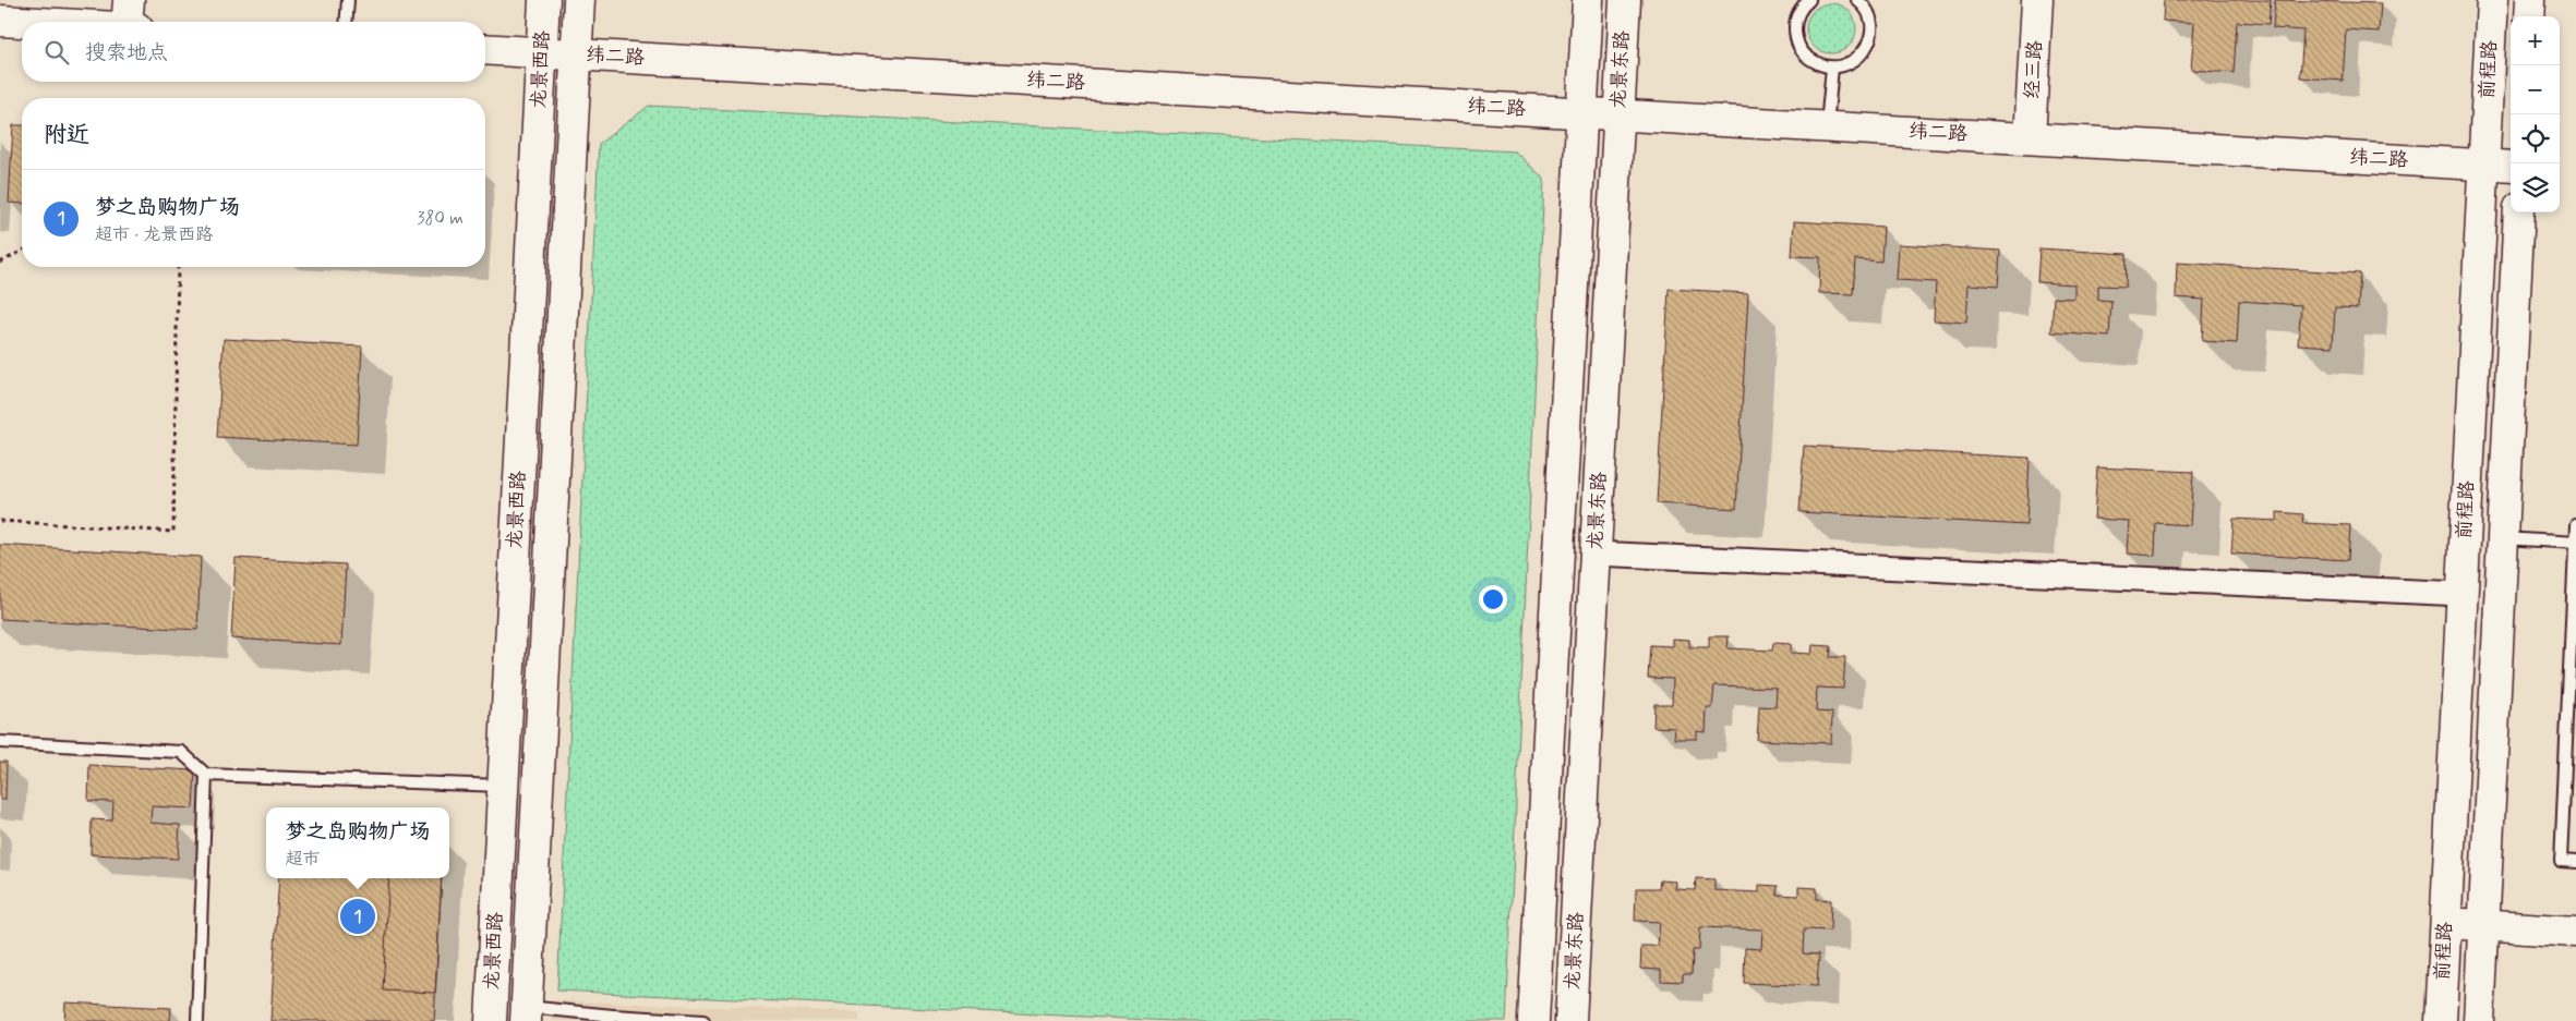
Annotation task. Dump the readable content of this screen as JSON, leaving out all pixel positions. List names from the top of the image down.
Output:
{
  "streets": {
    "main road": [
      "纬二路",
      "龙景西路",
      "龙景东路",
      "经三路",
      "前程路"
    ]
  },
  "crossings": [
    ["纬二路", "龙景西路"],
    ["纬二路", "龙景东路"],
    ["纬二路", "经三路"],
    ["纬二路", "前程路"]
  ],
  "page": {
    "map_buttons": ["+", "−"],
    "search": "搜索地点",
    "heading": "附近",
    "list": [
      {
        "mark": "1",
        "name": "梦之岛购物广场",
        "note": "超市 · 龙景西路",
        "value": "380 m"
      }
    ],
    "popup": ["梦之岛购物广场", "超市"],
    "pins": "1"
  }
}
